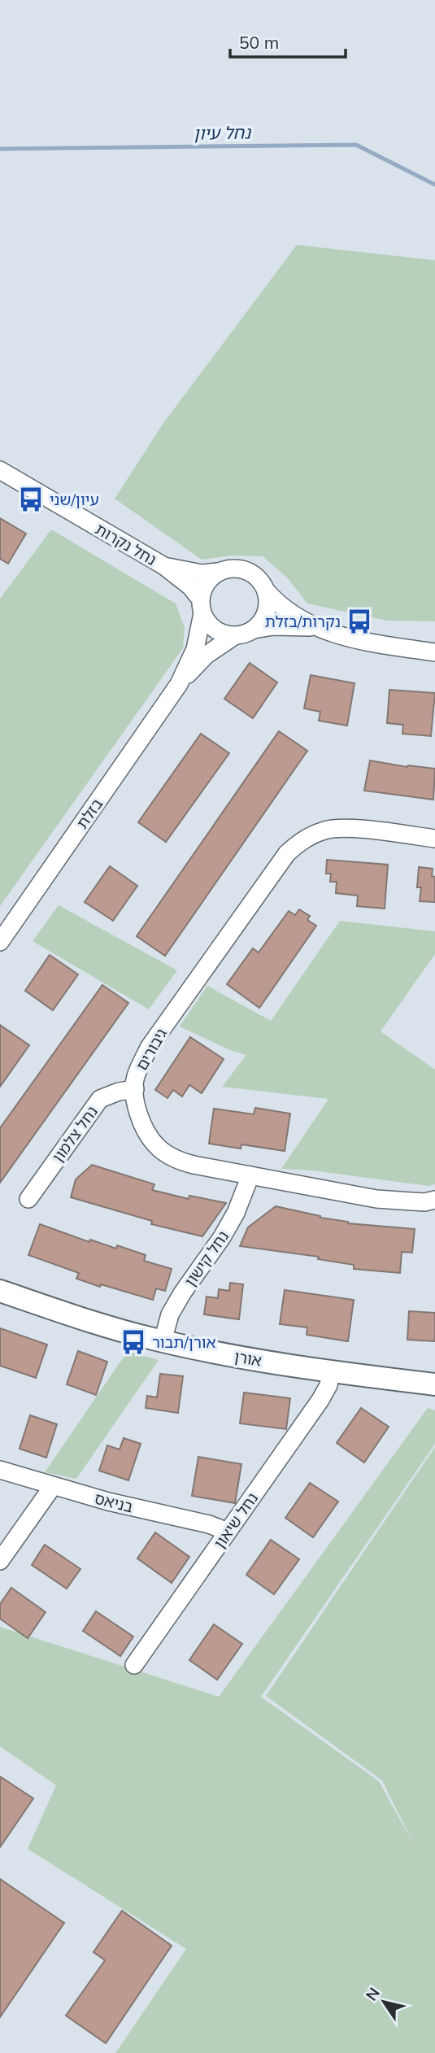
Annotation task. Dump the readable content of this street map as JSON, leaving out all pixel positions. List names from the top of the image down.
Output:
{
  "streets": {
    "street": [
      "נחל נקרות",
      "בזלת",
      "גיבורים",
      "נחל צלמון",
      "נחל קישון",
      "אורן",
      "בניאס",
      "נחל שיאון"
    ]
  },
  "crossings": [
    ["נחל נקרות", "בזלת"],
    ["גיבורים", "נחל צלמון"],
    ["גיבורים", "נחל קישון"],
    ["נחל קישון", "אורן"],
    ["אורן", "נחל שיאון"],
    ["בניאס", "נחל שיאון"]
  ],
  "water": ["נחל עיון"],
  "places": {
    "bus stop": ["עיון/שני", "נקרות/בזלת", "אורן/תבור"]
  },
  "scale_bar": "50 m",
  "north": "top left"
}
